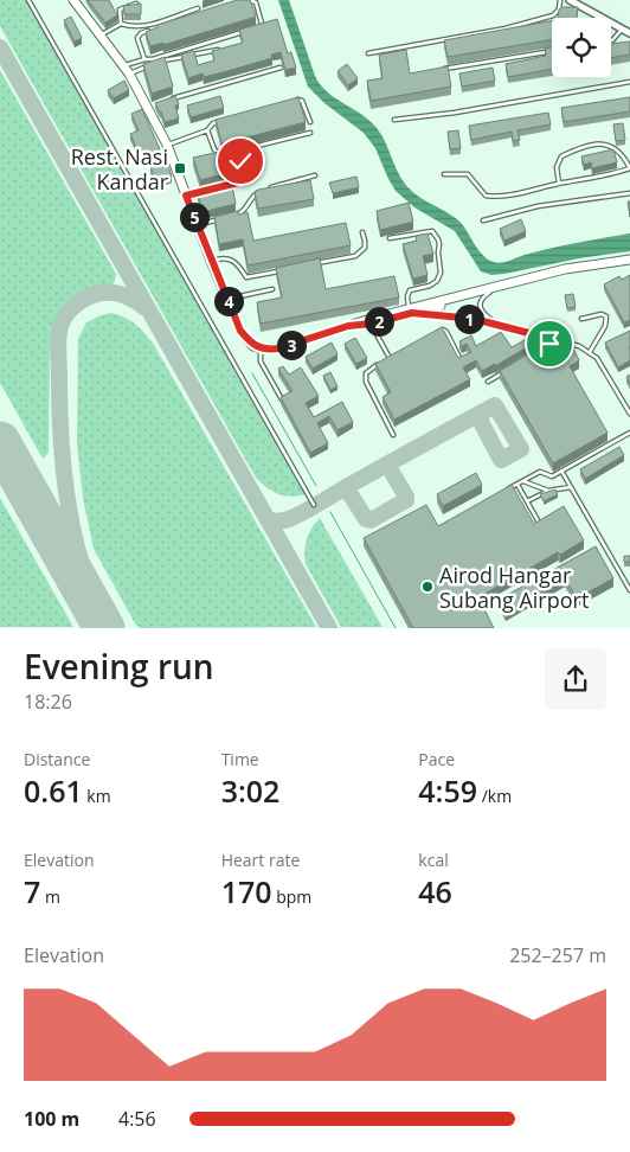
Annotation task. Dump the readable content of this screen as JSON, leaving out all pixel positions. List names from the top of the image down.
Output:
{
  "places": {
    "transit": ["Rest. Nasi Kandar"],
    "other": ["Airod Hangar Subang Airport"]
  },
  "page": {
    "pins": [
      "5",
      "4",
      "1",
      "2",
      "3"
    ],
    "heading": ["Evening run", "18:26"],
    "stats": [
      ["Distance", "0.61 km"],
      ["Time", "3:02"],
      ["Pace", "4:59 /km"],
      ["Elevation", "7 m"],
      ["Heart rate", "170 bpm"],
      ["kcal", "46"]
    ],
    "chart": ["Elevation", "252–257 m"],
    "list": [
      {
        "name": "100 m",
        "note": "4:56"
      }
    ]
  }
}
